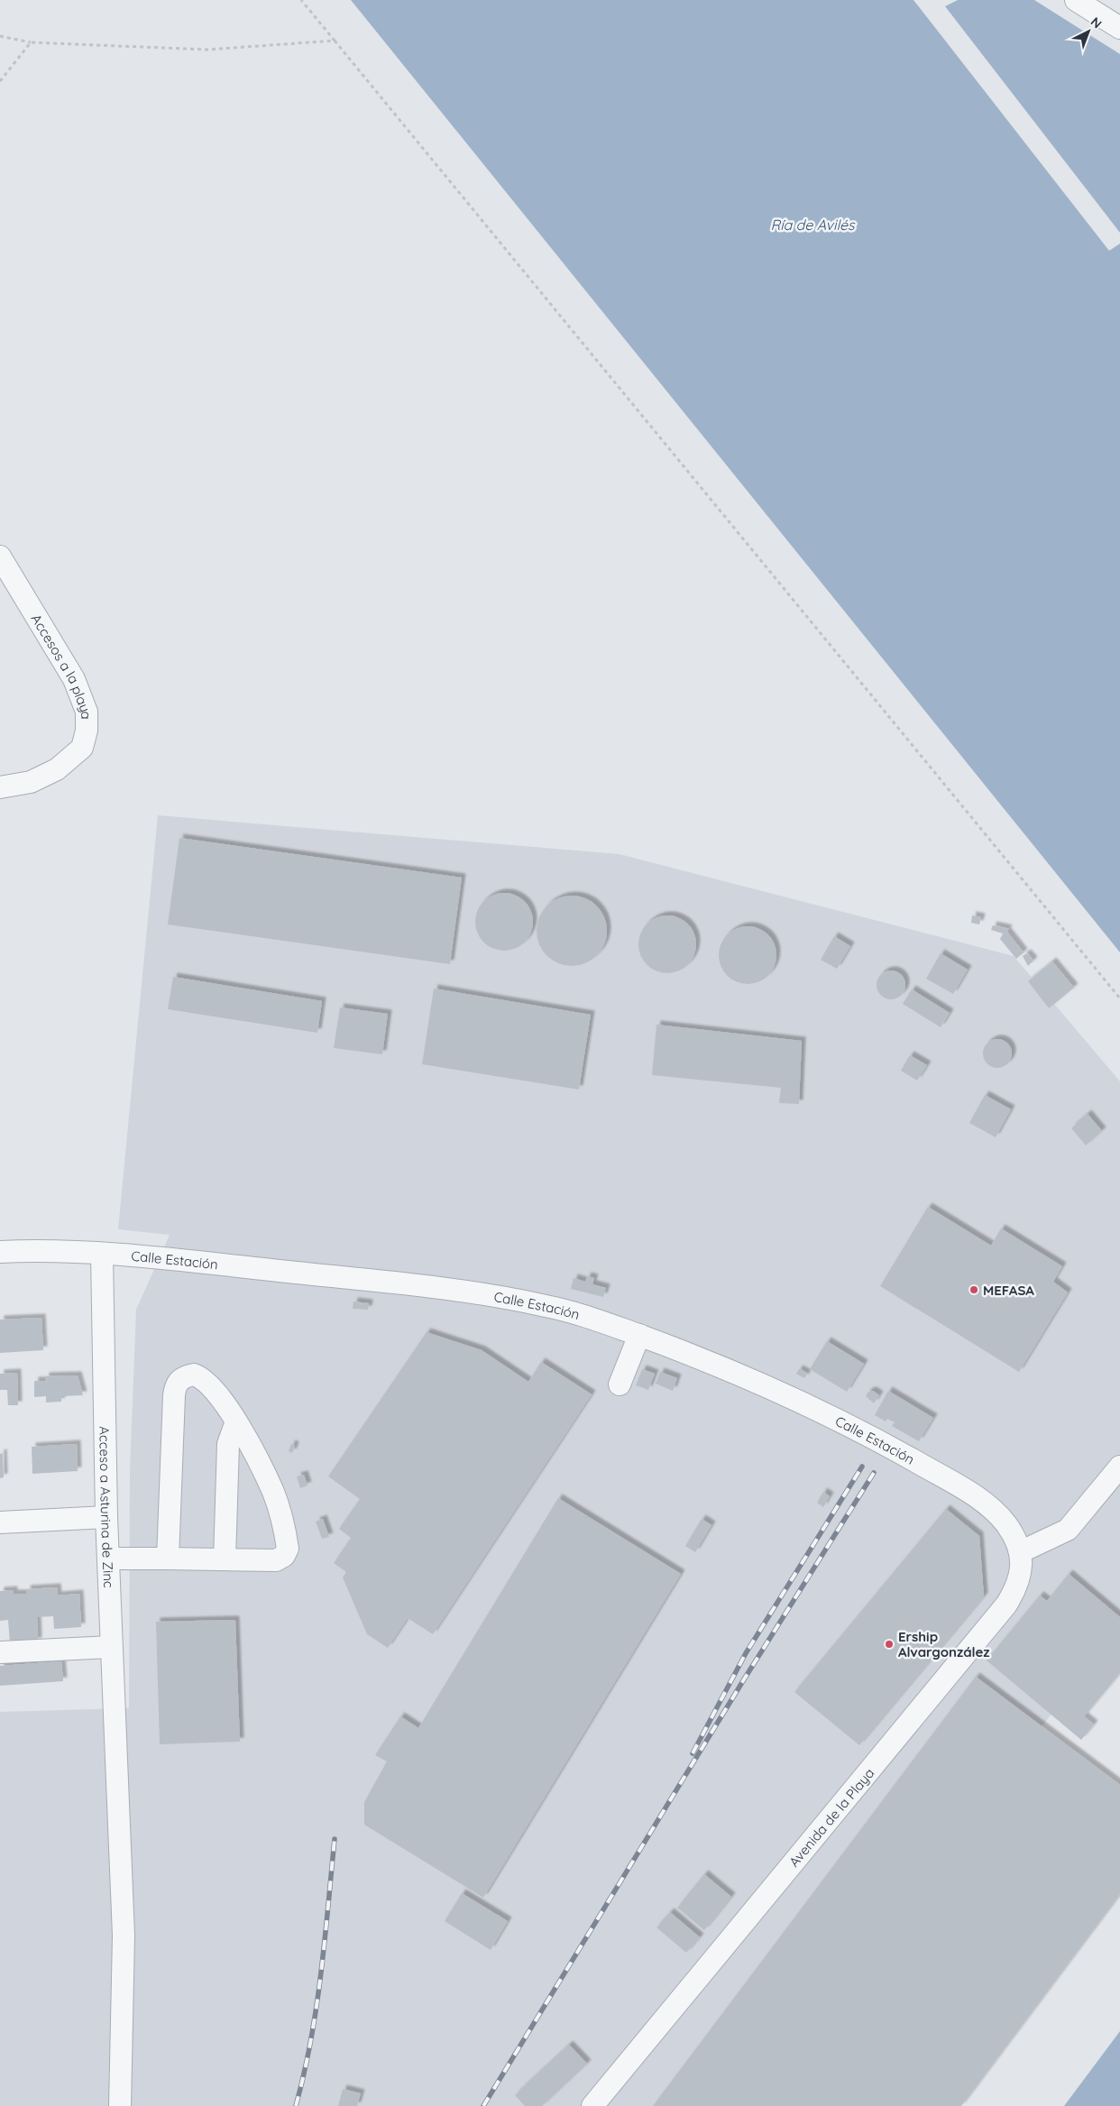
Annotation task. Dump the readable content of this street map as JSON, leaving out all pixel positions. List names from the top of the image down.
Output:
{
  "streets": {
    "street": [
      "Accesos a la playa",
      "Calle Estación",
      "Acceso a Asturina de Zinc",
      "Avenida de la Playa"
    ]
  },
  "crossings": [
    ["Calle Estación", "Acceso a Asturina de Zinc"],
    ["Calle Estación", "Avenida de la Playa"]
  ],
  "water": ["Ría de Avilés"],
  "places": ["MEFASA", "Ership Alvargonzález"],
  "north": "top right"
}
